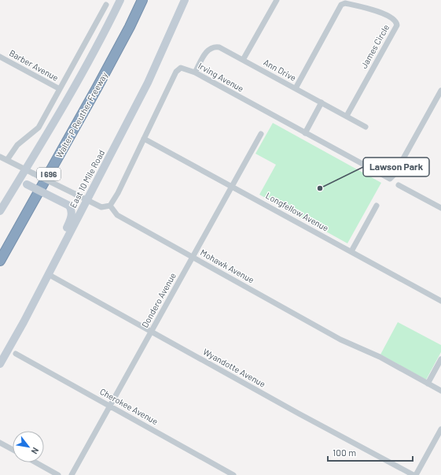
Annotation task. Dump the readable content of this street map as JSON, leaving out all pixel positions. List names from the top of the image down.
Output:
{
  "streets": {
    "highway": ["Walter P Reuther Freeway", "I 696"],
    "main road": ["East 10 Mile Road"],
    "street": [
      "James Circle",
      "Barber Avenue",
      "Ann Drive",
      "Irving Avenue",
      "Longfellow Avenue",
      "Mohawk Avenue",
      "Dondero Avenue",
      "Wyandotte Avenue",
      "Cherokee Avenue"
    ]
  },
  "crossings": [
    ["James Circle", "Ann Drive"],
    ["Ann Drive", "Irving Avenue"],
    ["Irving Avenue", "Longfellow Avenue"],
    ["Irving Avenue", "Mohawk Avenue"],
    ["East 10 Mile Road", "Wyandotte Avenue"],
    ["Longfellow Avenue", "Dondero Avenue"],
    ["Mohawk Avenue", "Dondero Avenue"],
    ["Dondero Avenue", "Wyandotte Avenue"],
    ["Dondero Avenue", "Cherokee Avenue"]
  ],
  "places": ["Lawson Park"],
  "scale_bar": "100 m",
  "north": "bottom right"
}
